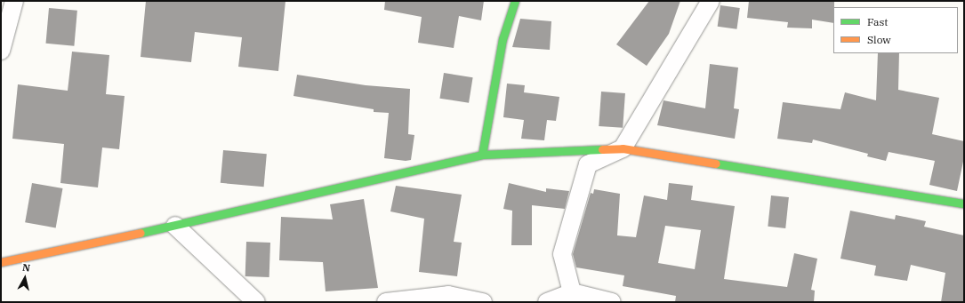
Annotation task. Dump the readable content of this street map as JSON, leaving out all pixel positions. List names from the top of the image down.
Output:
{
  "legend": ["Fast", "Slow"],
  "north": "top"
}
